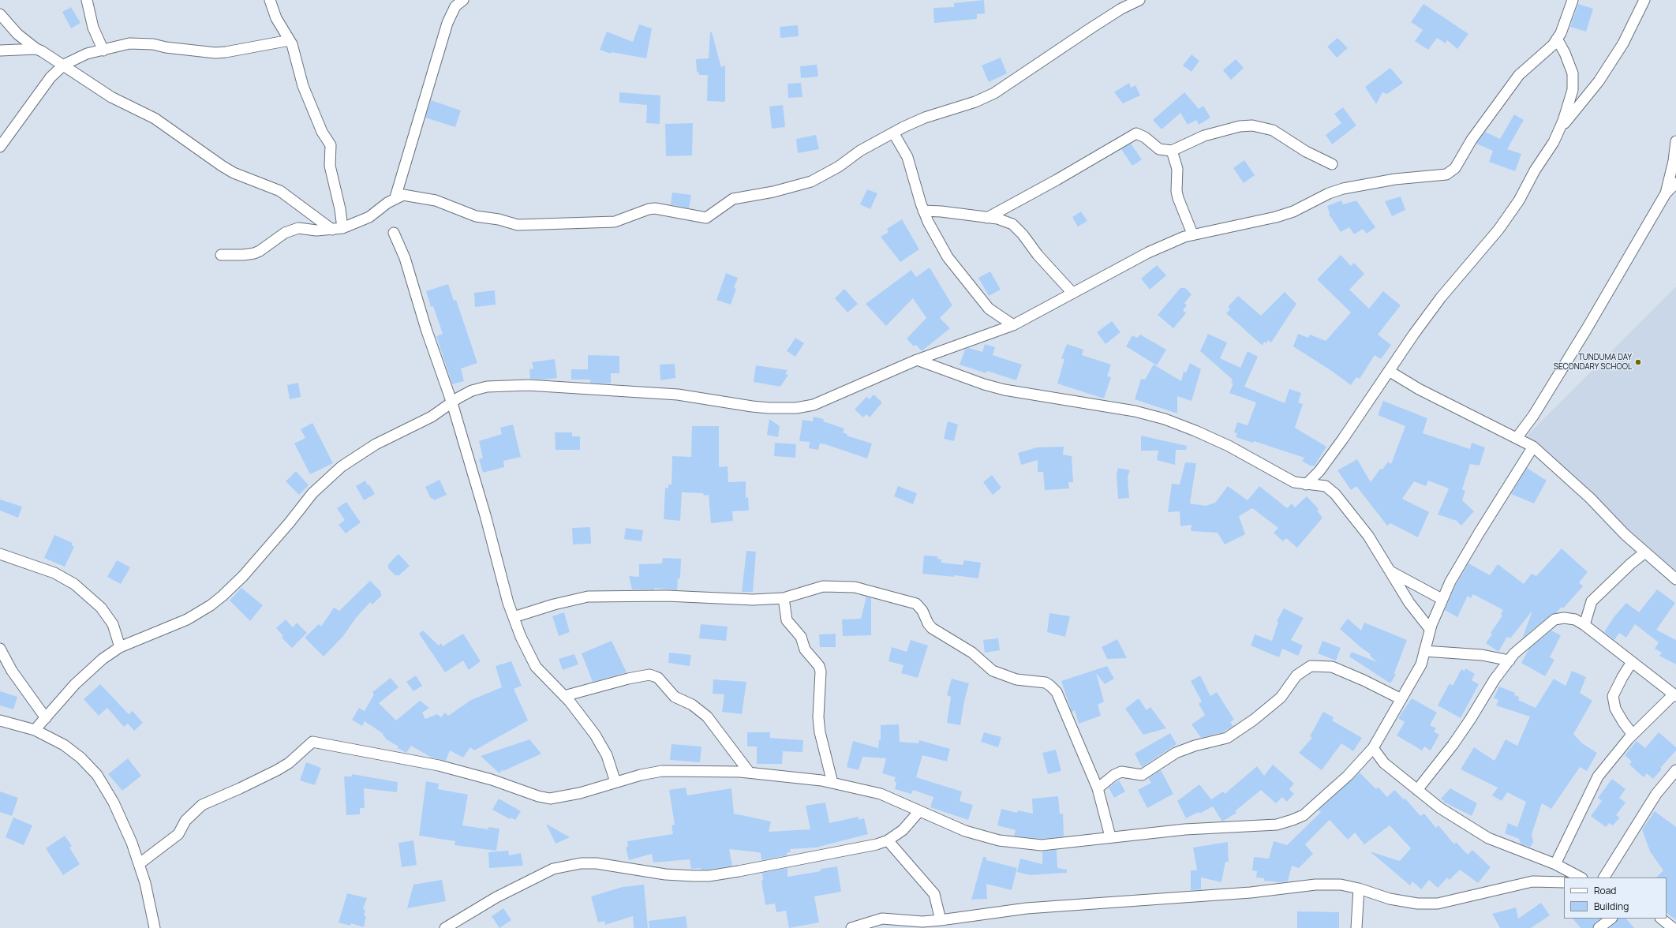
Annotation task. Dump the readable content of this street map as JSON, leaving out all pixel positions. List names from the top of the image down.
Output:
{
  "places": ["TUNDUMA DAY SECONDARY SCHOOL"],
  "legend": ["Road", "Building"]
}
